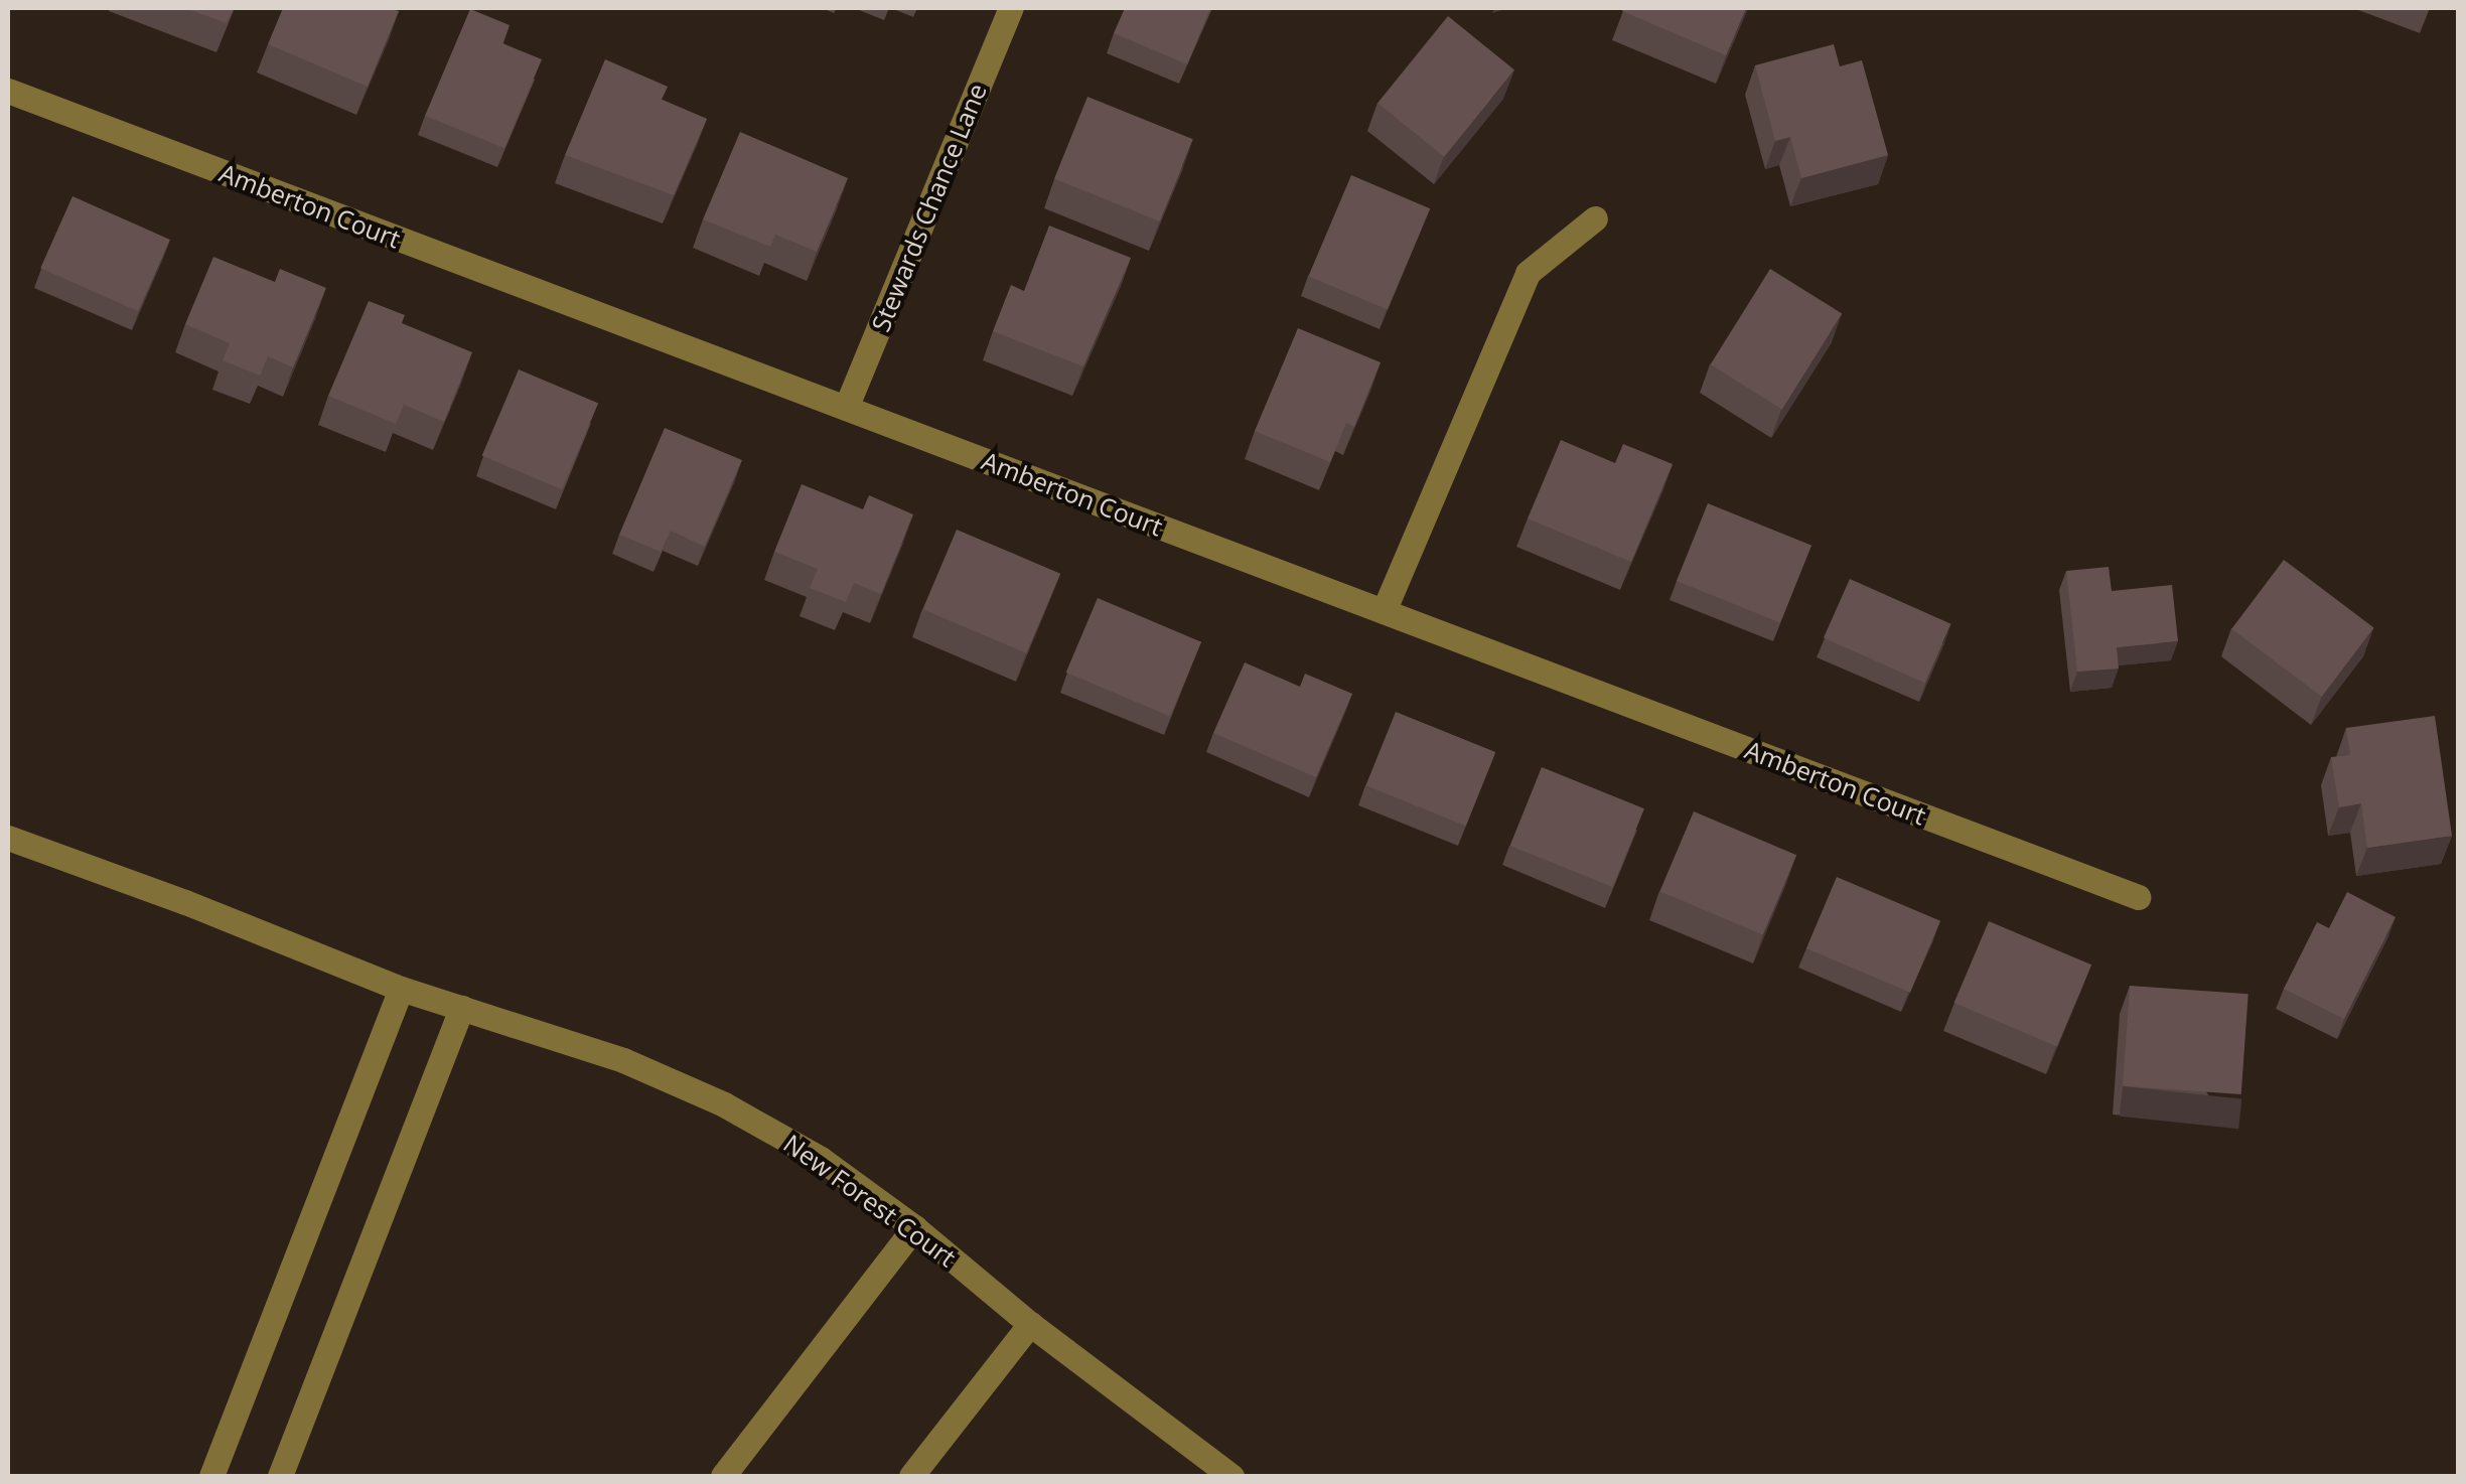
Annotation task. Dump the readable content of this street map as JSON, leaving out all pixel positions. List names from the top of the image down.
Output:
{
  "streets": {
    "street": ["Amberton Court", "Stewards Chance Lane", "New Forest Court"]
  },
  "crossings": [
    ["Amberton Court", "Stewards Chance Lane"]
  ]
}
